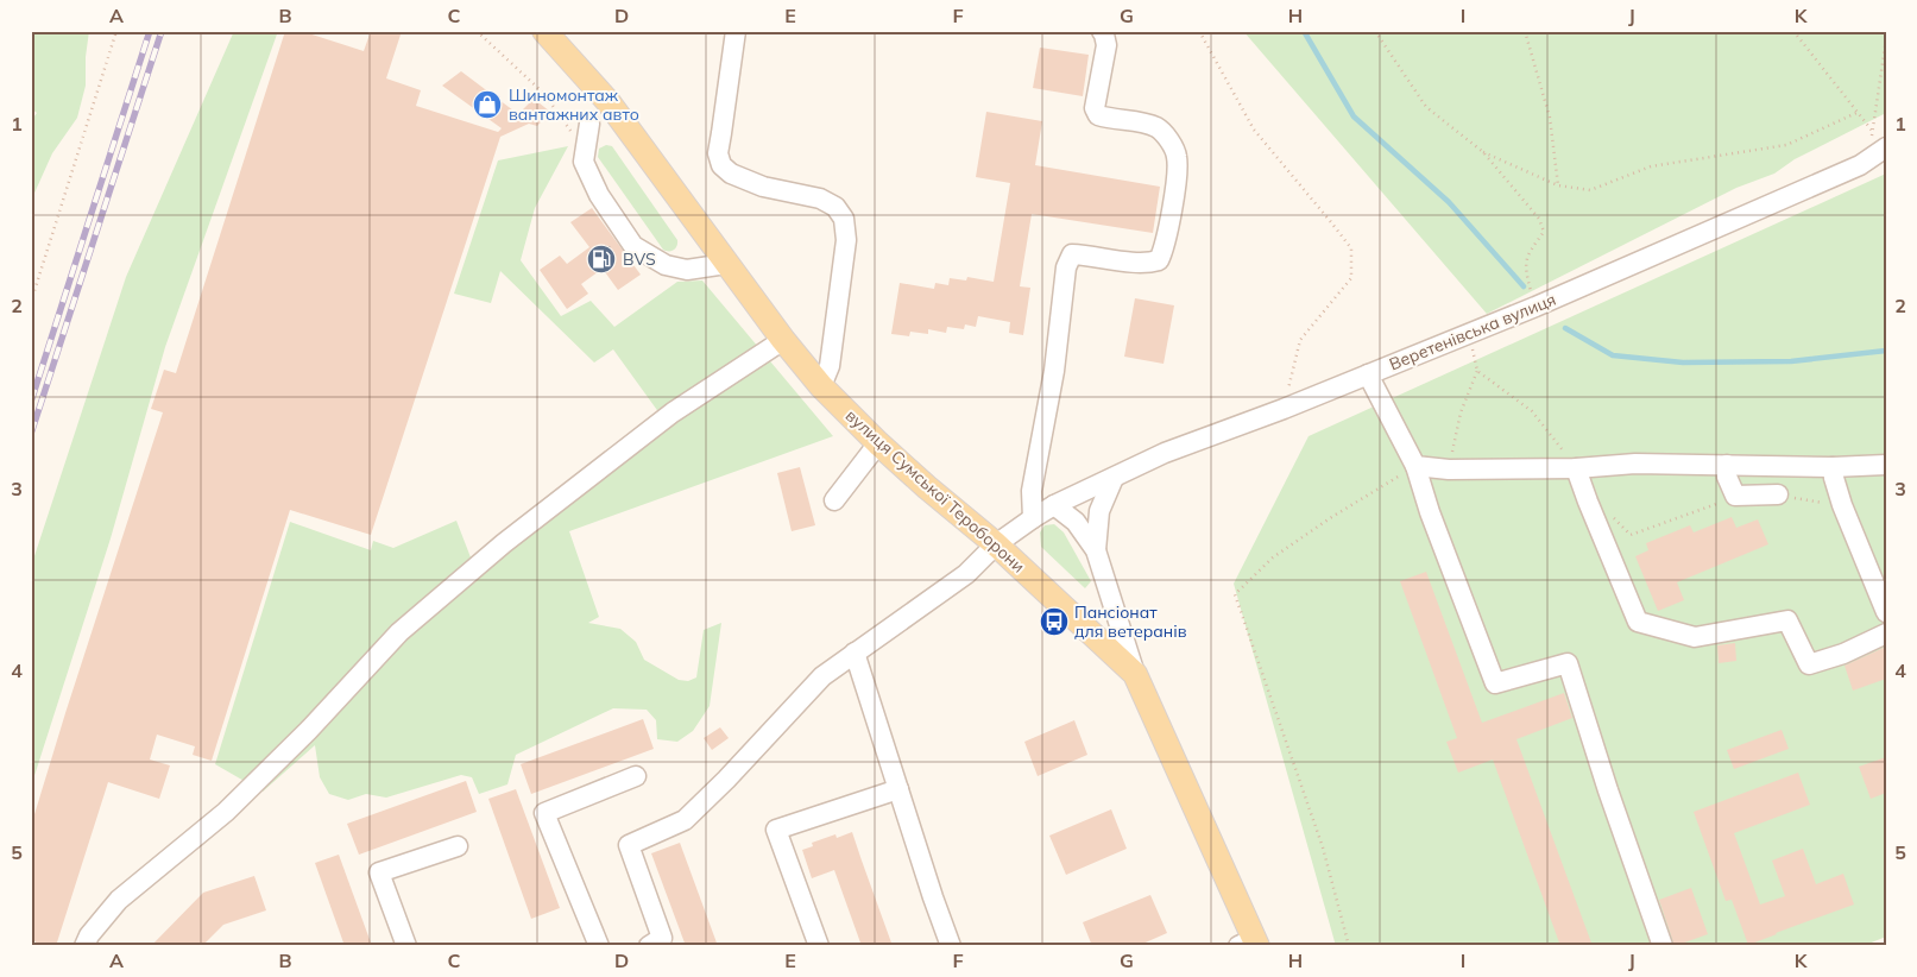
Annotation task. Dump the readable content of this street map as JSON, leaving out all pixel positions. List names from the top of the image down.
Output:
{
  "streets": {
    "main road": ["вулиця Сумської Тероборони"],
    "street": ["Веретенівська вулиця"]
  },
  "crossings": [
    ["Веретенівська вулиця", "вулиця Сумської Тероборони"]
  ],
  "places": {
    "shop": ["Шиномонтаж вантажних авто"],
    "fuel station": ["BVS"],
    "bus stop": ["Пансіонат для ветеранів"]
  },
  "grid": {
    "columns": [
      "A",
      "B",
      "C",
      "D",
      "E",
      "F",
      "G",
      "H",
      "I",
      "J",
      "K"
    ],
    "rows": [
      "1",
      "2",
      "3",
      "4",
      "5"
    ]
  }
}
